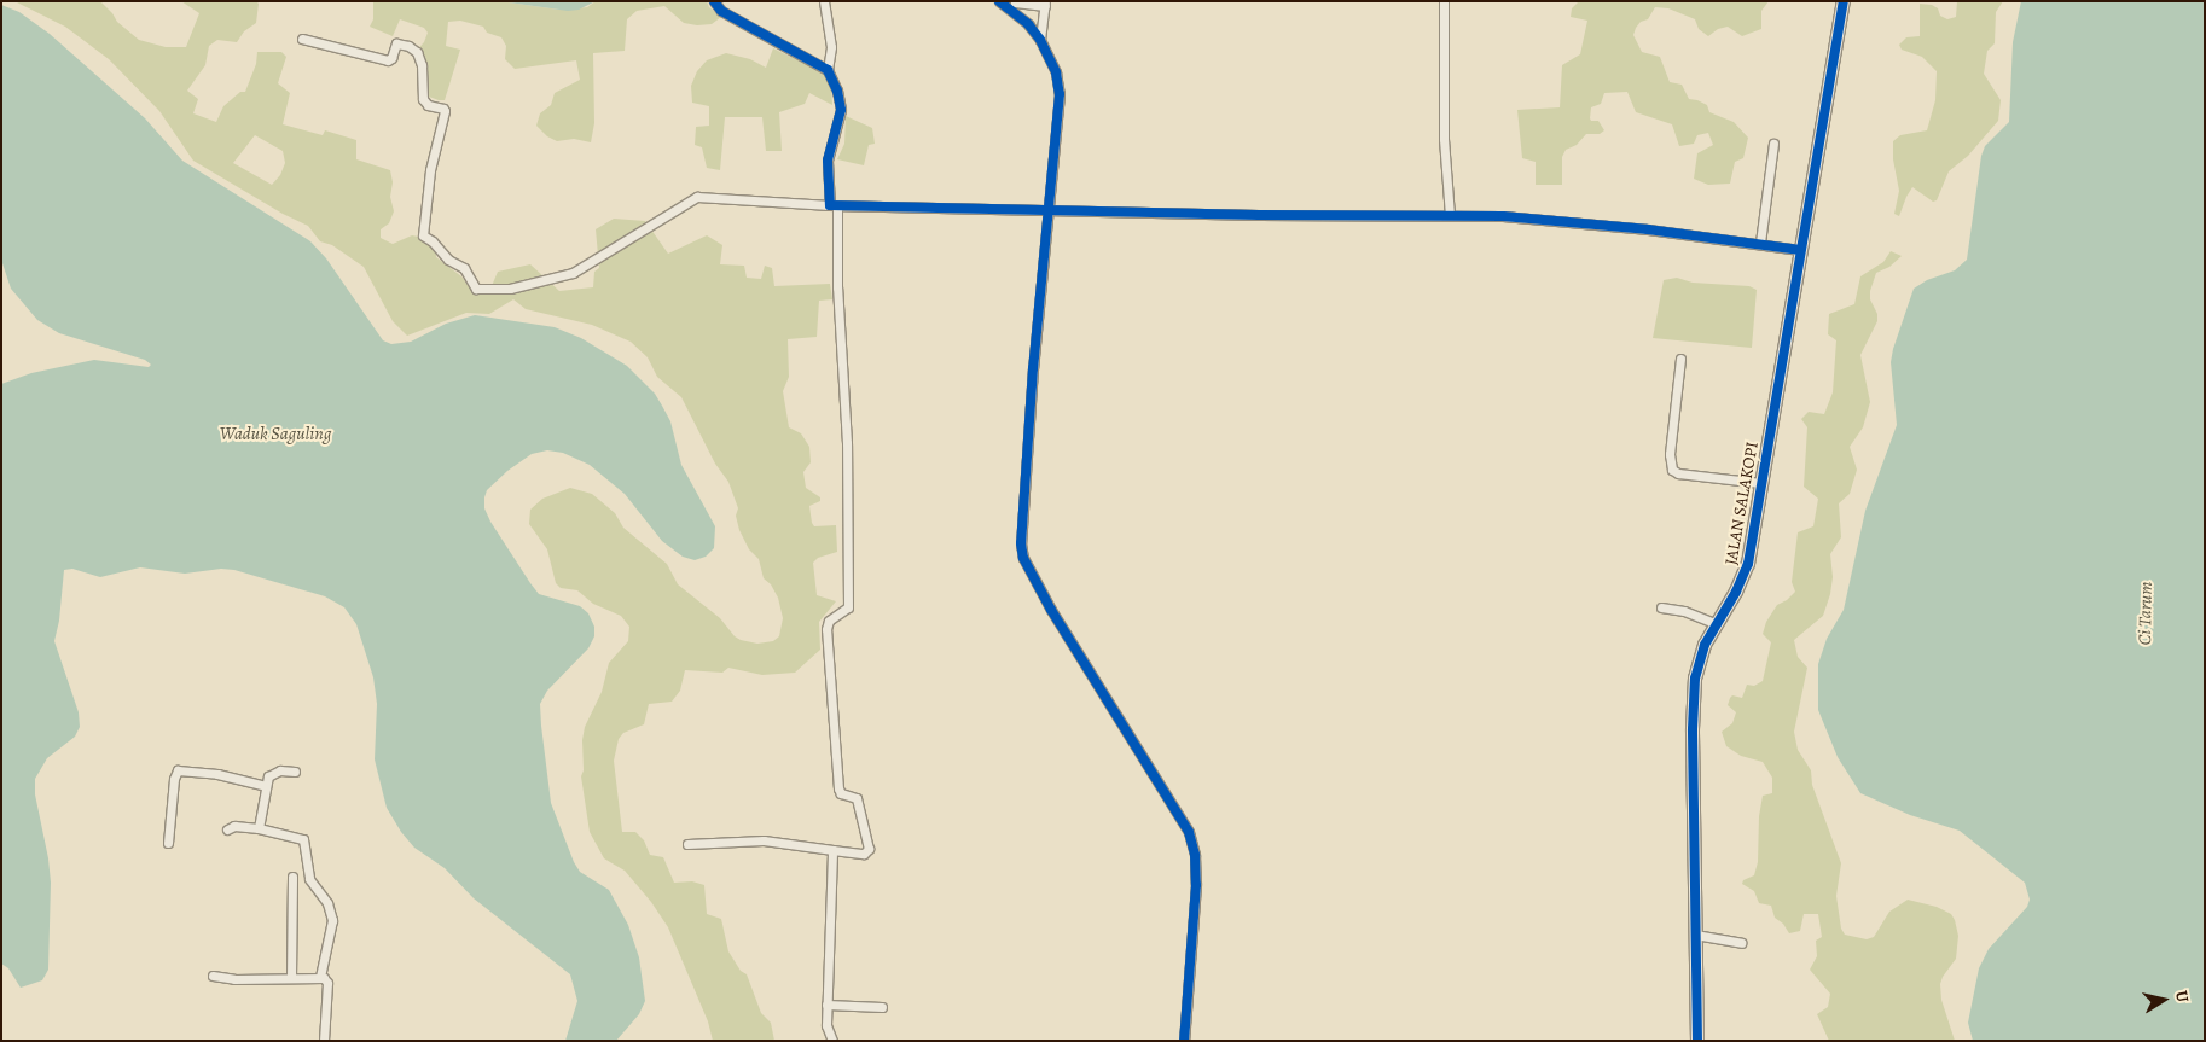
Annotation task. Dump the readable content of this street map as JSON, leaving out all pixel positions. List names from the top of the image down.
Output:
{
  "streets": {
    "street": ["JALAN SALAKOPI"]
  },
  "water": ["Waduk Saguling", "Ci Tarum"],
  "north": "right"
}
